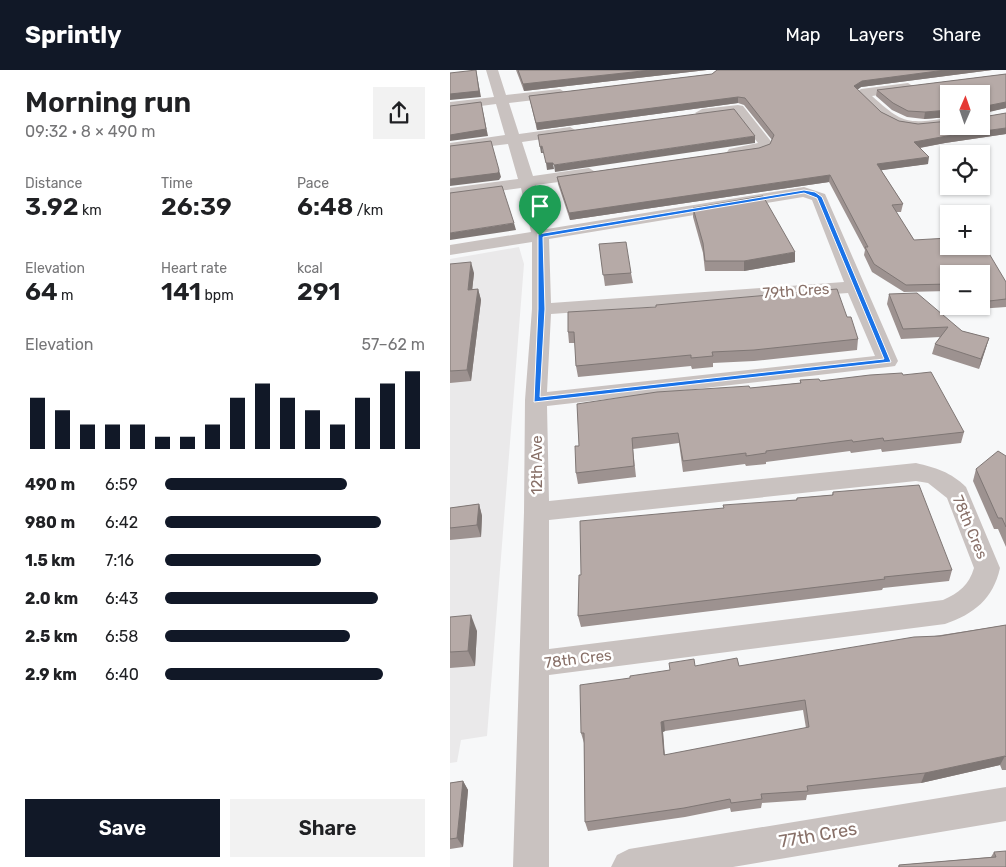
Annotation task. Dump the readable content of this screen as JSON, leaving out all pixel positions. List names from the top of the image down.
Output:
{
  "streets": {
    "street": [
      "79th Cres",
      "12th Ave",
      "78th Cres",
      "77th Cres"
    ]
  },
  "crossings": [
    ["79th Cres", "12th Ave"],
    ["12th Ave", "78th Cres"]
  ],
  "north": "top",
  "page": {
    "header": "Sprintly",
    "nav": ["Map", "Layers", "Share"],
    "heading": ["Morning run", "09:32 · 8 × 490 m"],
    "map_buttons": ["+", "−"],
    "stats": [
      ["Distance", "3.92 km"],
      ["Time", "26:39"],
      ["Pace", "6:48 /km"],
      ["Elevation", "64 m"],
      ["Heart rate", "141 bpm"],
      ["kcal", "291"]
    ],
    "chart": ["Elevation", "57–62 m"],
    "list": [
      {
        "name": "490 m",
        "note": "6:59"
      },
      {
        "name": "980 m",
        "note": "6:42"
      },
      {
        "name": "1.5 km",
        "note": "7:16"
      },
      {
        "name": "2.0 km",
        "note": "6:43"
      },
      {
        "name": "2.5 km",
        "note": "6:58"
      },
      {
        "name": "2.9 km",
        "note": "6:40"
      }
    ],
    "buttons": ["Save", "Share"]
  }
}
